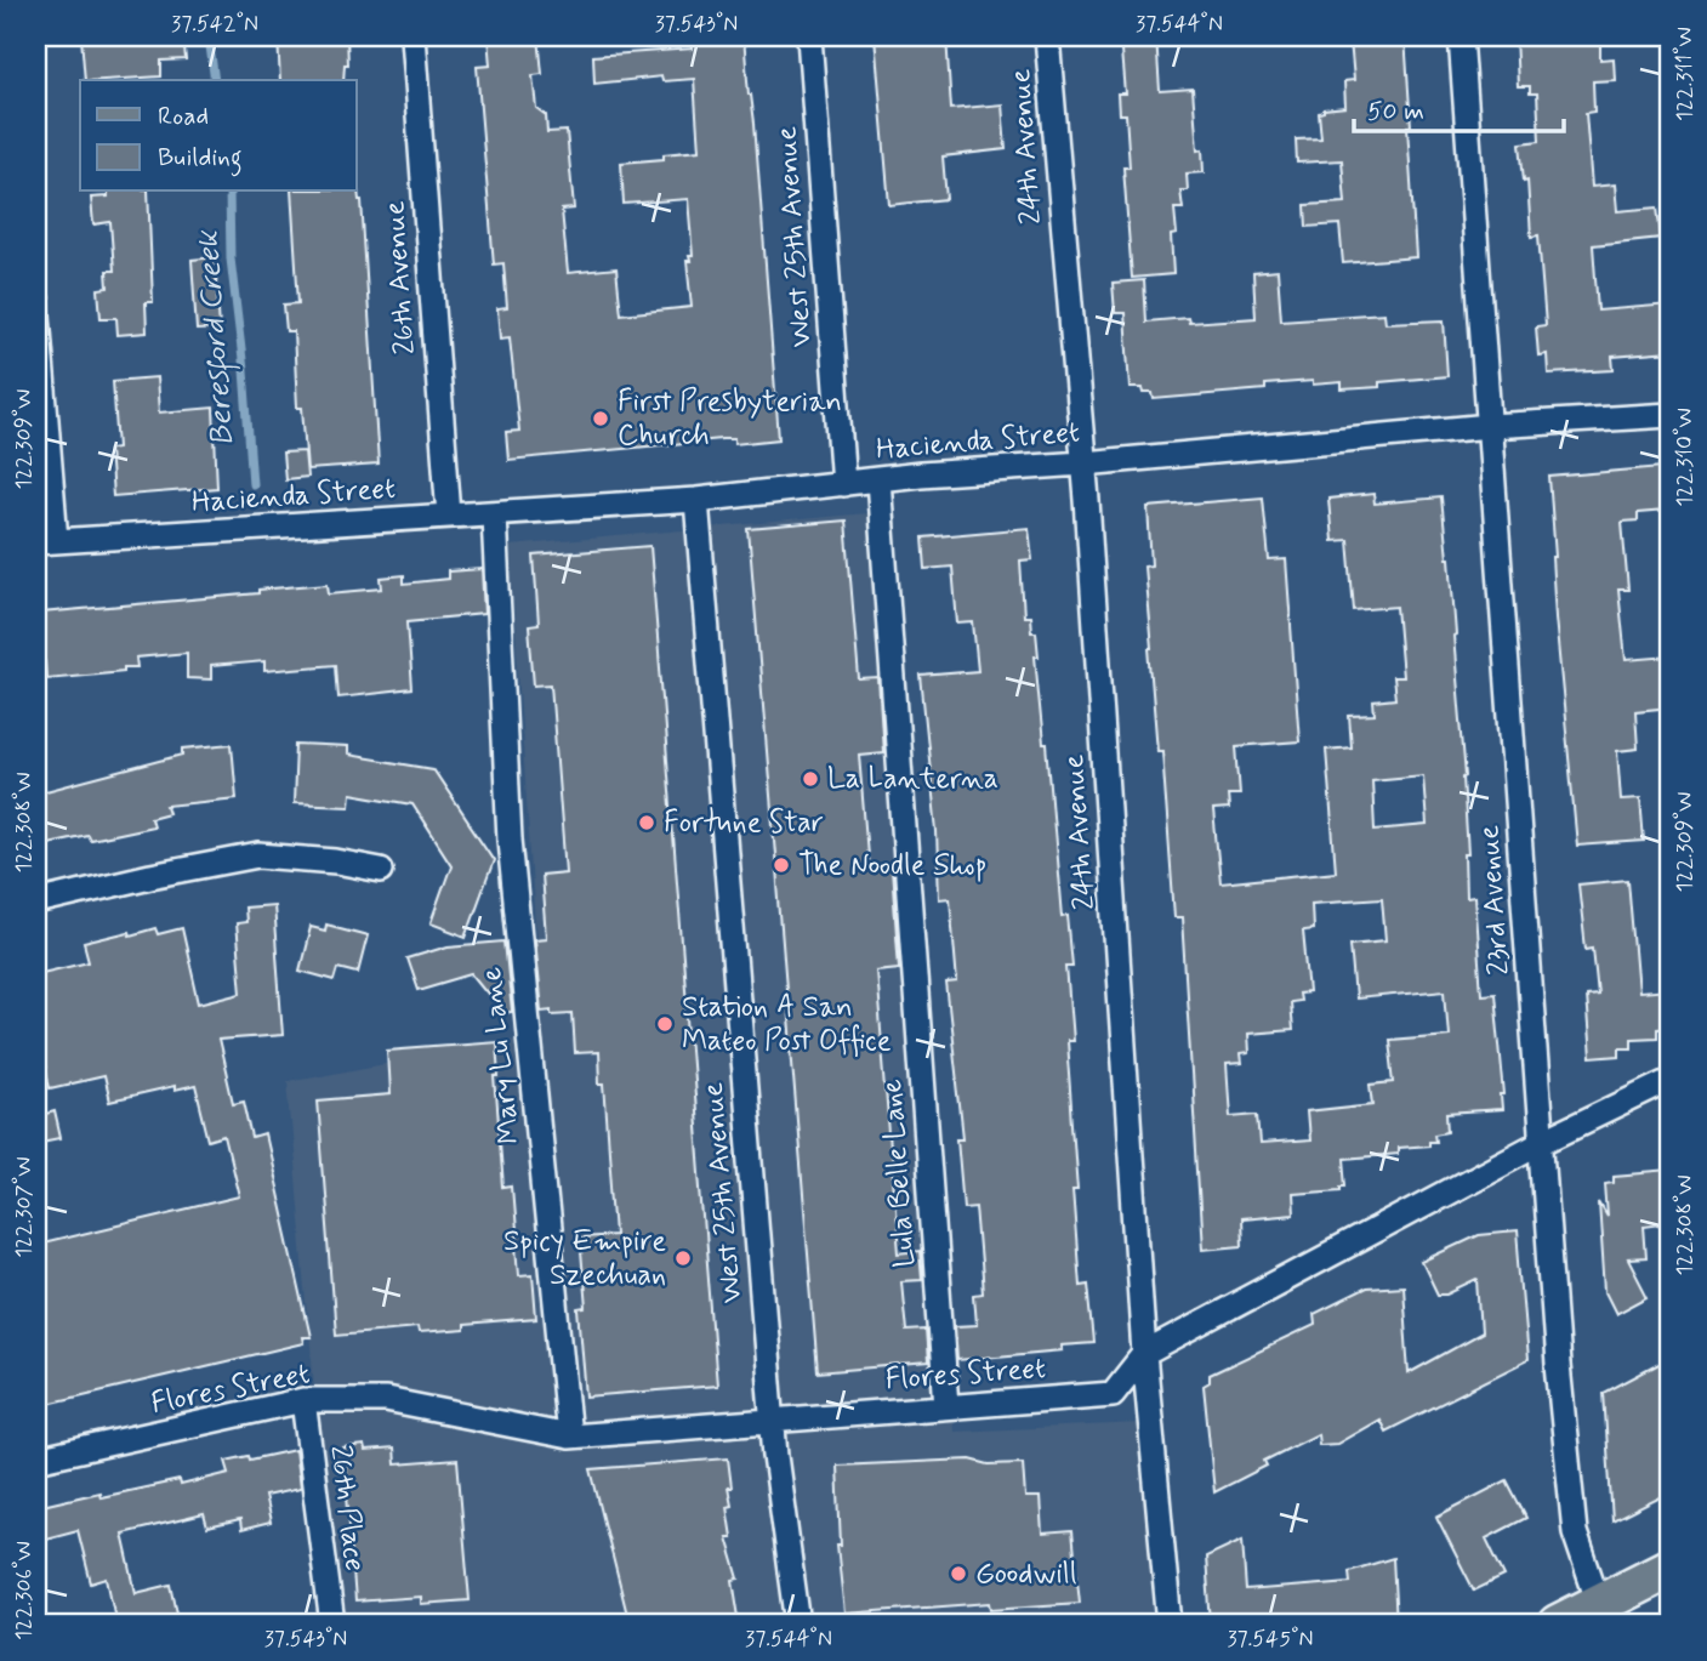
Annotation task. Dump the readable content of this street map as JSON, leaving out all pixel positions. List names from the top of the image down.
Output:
{
  "streets": {
    "street": [
      "24th Avenue",
      "West 25th Avenue",
      "26th Avenue",
      "Hacienda Street",
      "23rd Avenue",
      "Mary Lu Lane",
      "Lula Belle Lane",
      "Flores Street",
      "26th Place"
    ]
  },
  "crossings": [
    ["24th Avenue", "Hacienda Street"],
    ["24th Avenue", "Flores Street"],
    ["West 25th Avenue", "Hacienda Street"],
    ["West 25th Avenue", "Flores Street"],
    ["26th Avenue", "Hacienda Street"],
    ["Hacienda Street", "23rd Avenue"],
    ["Hacienda Street", "Mary Lu Lane"],
    ["Hacienda Street", "Lula Belle Lane"],
    ["23rd Avenue", "Flores Street"],
    ["Mary Lu Lane", "Flores Street"],
    ["Lula Belle Lane", "Flores Street"],
    ["Flores Street", "26th Place"]
  ],
  "water": ["Beresford Creek"],
  "places": [
    "First Presbyterian Church",
    "La Lanterna",
    "Fortune Star",
    "The Noodle Shop",
    "Station A San Mateo Post Office",
    "Spicy Empire Szechuan",
    "Goodwill"
  ],
  "legend": ["Road", "Building"],
  "scale_bar": "50 m",
  "coordinates": [
    "37.542°N",
    "37.543°N",
    "37.544°N",
    "122.311°W",
    "122.309°W",
    "122.310°W",
    "122.308°W",
    "122.307°W",
    "122.306°W",
    "37.545°N"
  ]
}
